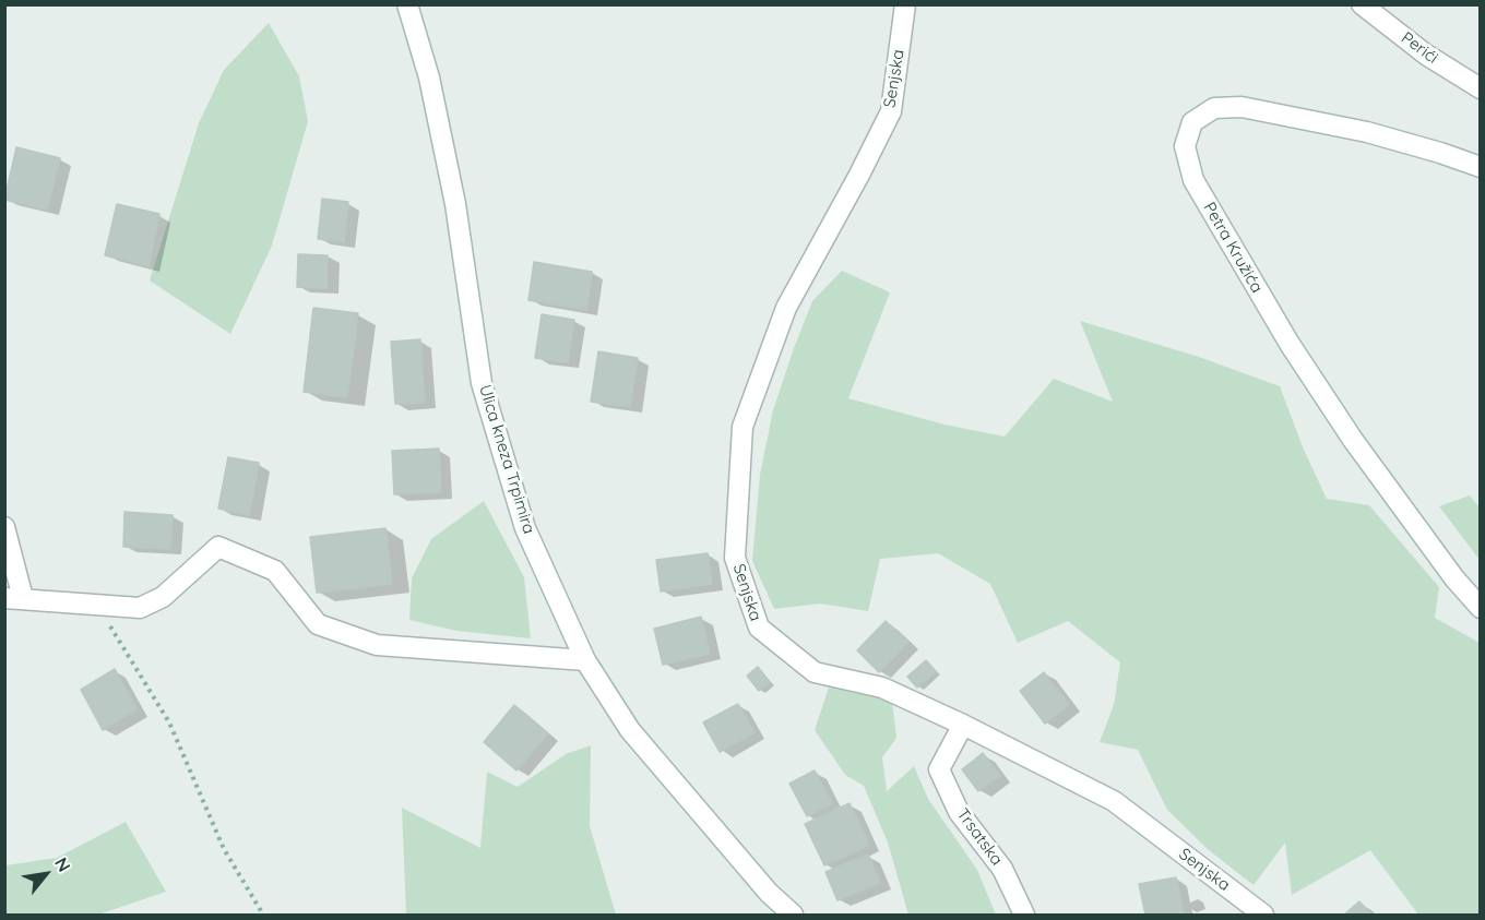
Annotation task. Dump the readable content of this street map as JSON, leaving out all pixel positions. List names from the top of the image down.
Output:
{
  "streets": {
    "street": [
      "Perići",
      "Senjska",
      "Petra Kružića",
      "Ulica kneza Trpimira",
      "Trsatska"
    ]
  },
  "crossings": [
    ["Senjska", "Trsatska"]
  ],
  "north": "top right"
}
